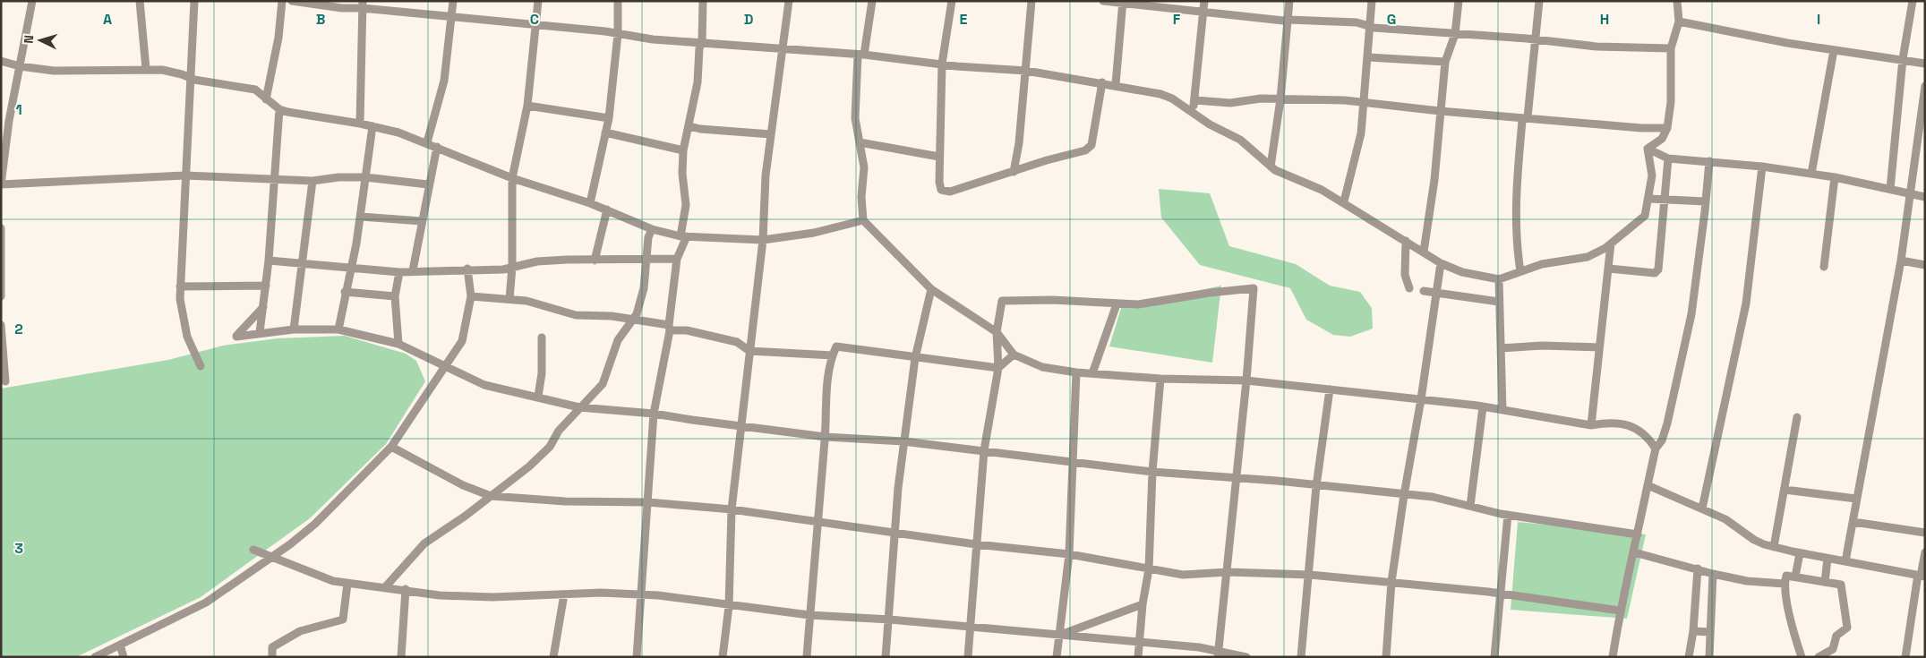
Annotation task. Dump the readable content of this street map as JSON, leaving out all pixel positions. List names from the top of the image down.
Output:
{
  "north": "left",
  "grid": {
    "columns": [
      "A",
      "B",
      "C",
      "D",
      "E",
      "F",
      "G",
      "H",
      "I"
    ],
    "rows": ["1", "2", "3"]
  }
}
